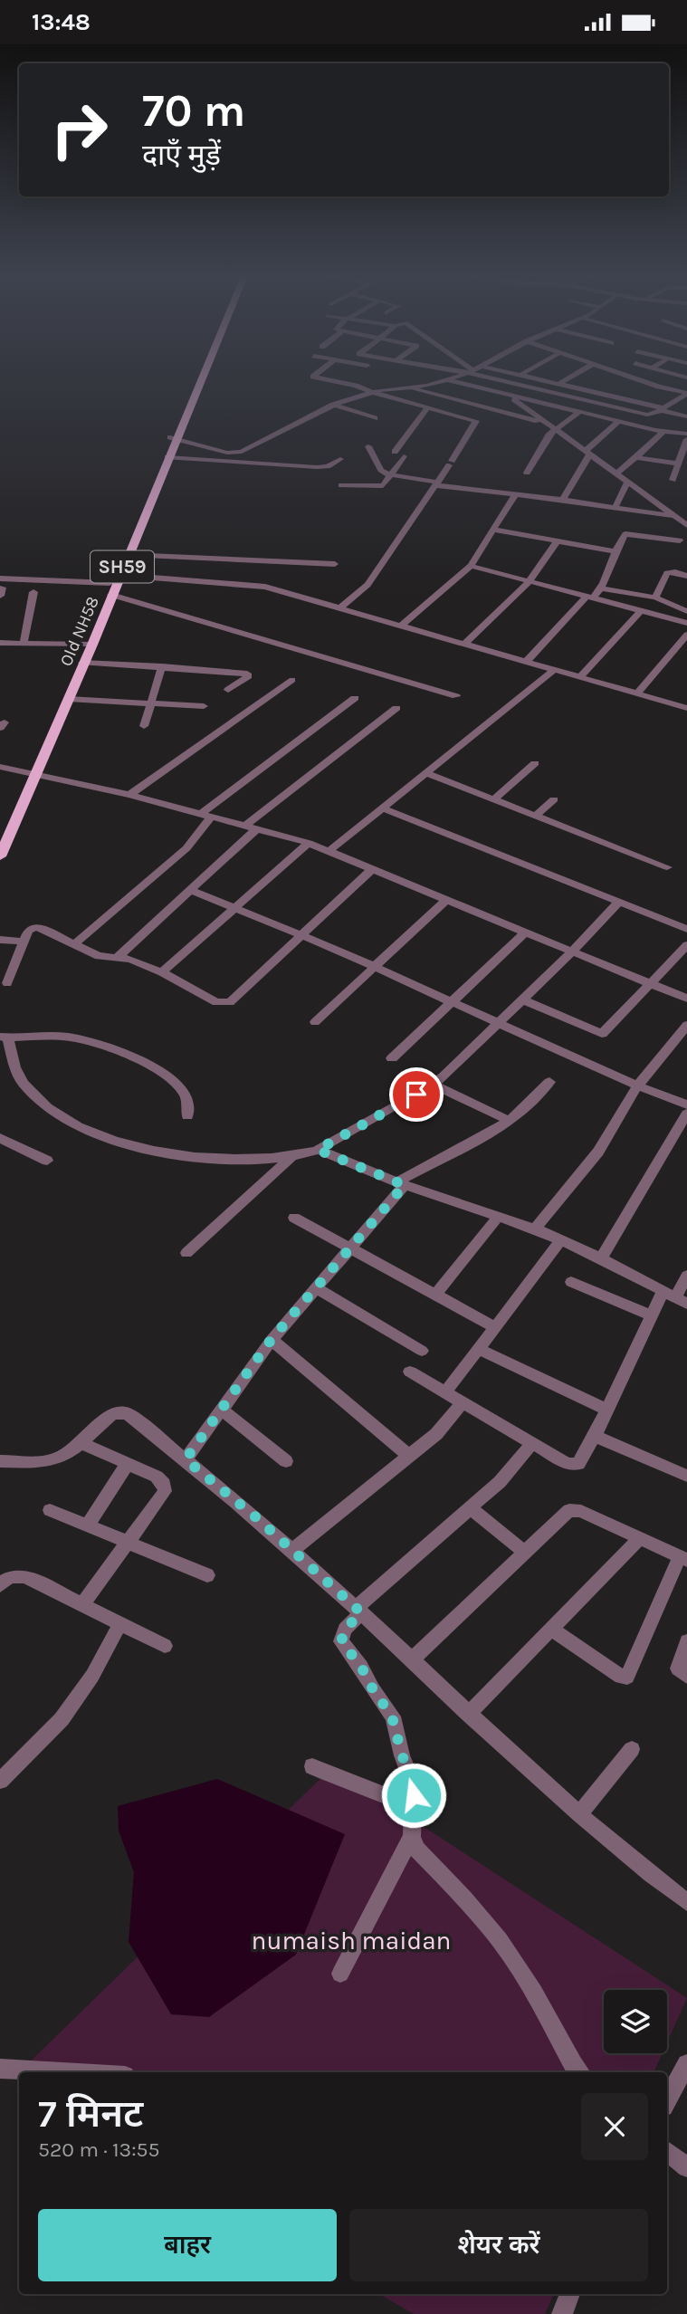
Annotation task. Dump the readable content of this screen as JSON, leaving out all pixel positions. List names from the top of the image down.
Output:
{
  "streets": {
    "main road": ["SH59", "Old NH58"]
  },
  "parks": ["numaish maidan"],
  "page": {
    "status": "13:48",
    "turn": ["70 m", "दाएँ मुड़ें"],
    "heading": ["7 मिनट", "520 m · 13:55"],
    "buttons": ["बाहर", "शेयर करें"]
  }
}
